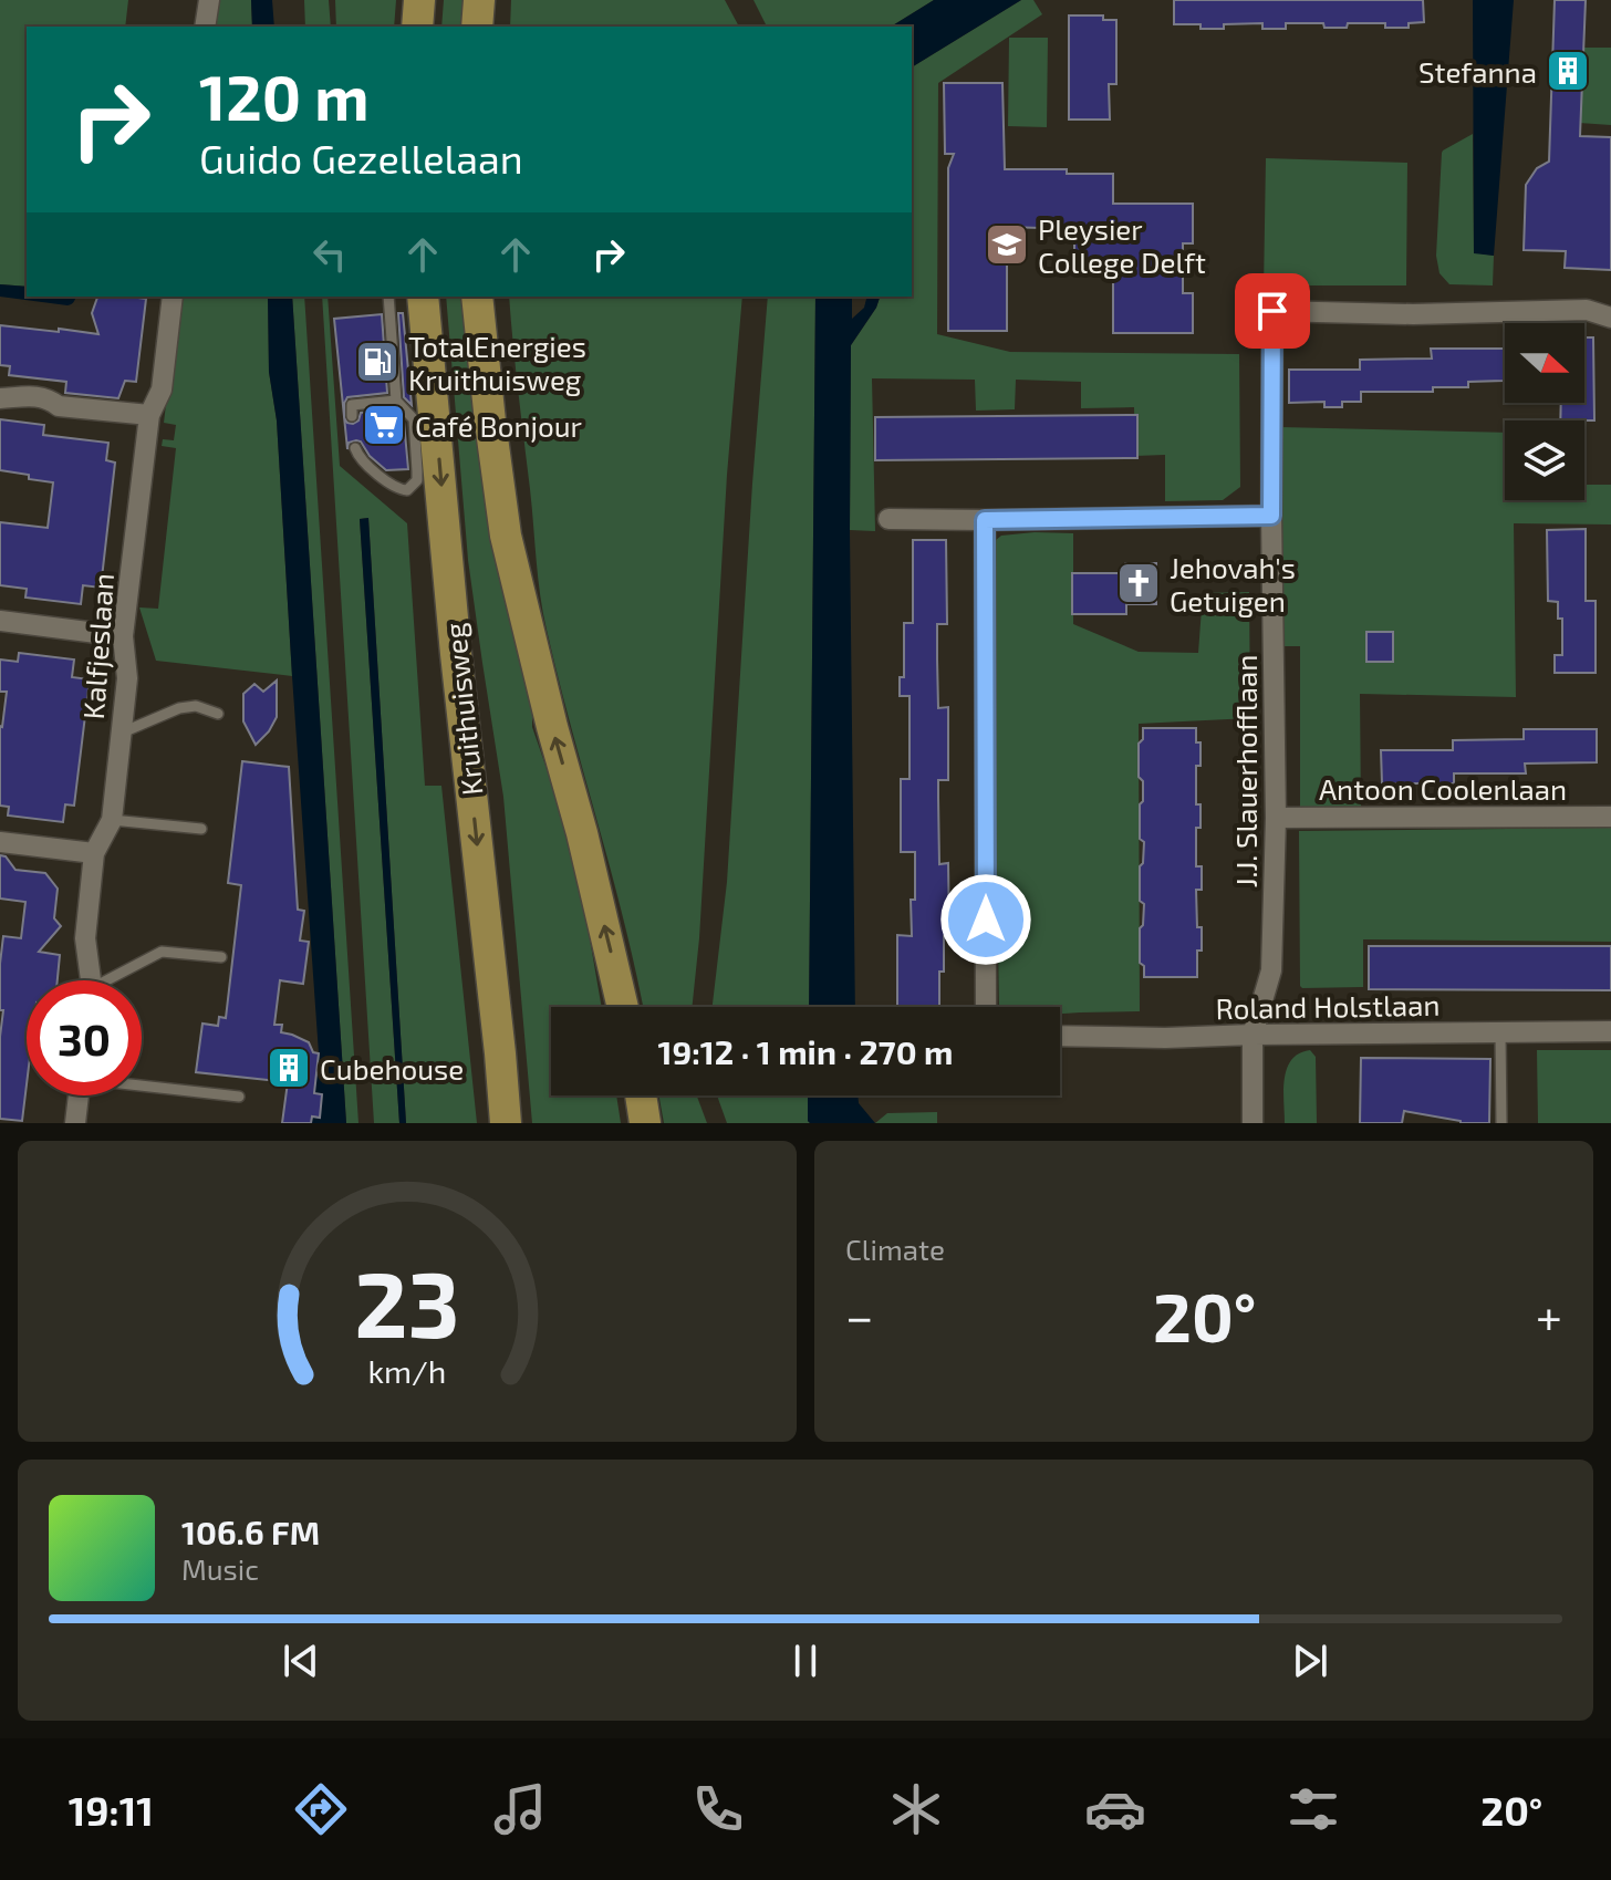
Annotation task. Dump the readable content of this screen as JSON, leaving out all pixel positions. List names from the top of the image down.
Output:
{
  "streets": {
    "main road": ["Kruithuisweg"],
    "street": [
      "Kalfjeslaan",
      "J.J. Slauerhofflaan",
      "Antoon Coolenlaan",
      "Roland Holstlaan"
    ]
  },
  "crossings": [
    ["J.J. Slauerhofflaan", "Antoon Coolenlaan"],
    ["J.J. Slauerhofflaan", "Roland Holstlaan"]
  ],
  "places": {
    "building": ["Stefanna", "Cubehouse"],
    "school or university": ["Pleysier College Delft"],
    "fuel station": ["TotalEnergies Kruithuisweg"],
    "supermarket": ["Café Bonjour"],
    "church": ["Jehovah's Getuigen"]
  },
  "north": "right",
  "page": {
    "turn": ["120 m", "Guido Gezellelaan"],
    "limit": "30",
    "trip": "19:12 · 1 min · 270 m",
    "tile": "Climate",
    "heat": ["−", "20°", "+"],
    "song": ["106.6 FM", "Music"],
    "tabs": ["19:11", "20°"],
    "gauge": ["23", "km/h"]
  }
}
